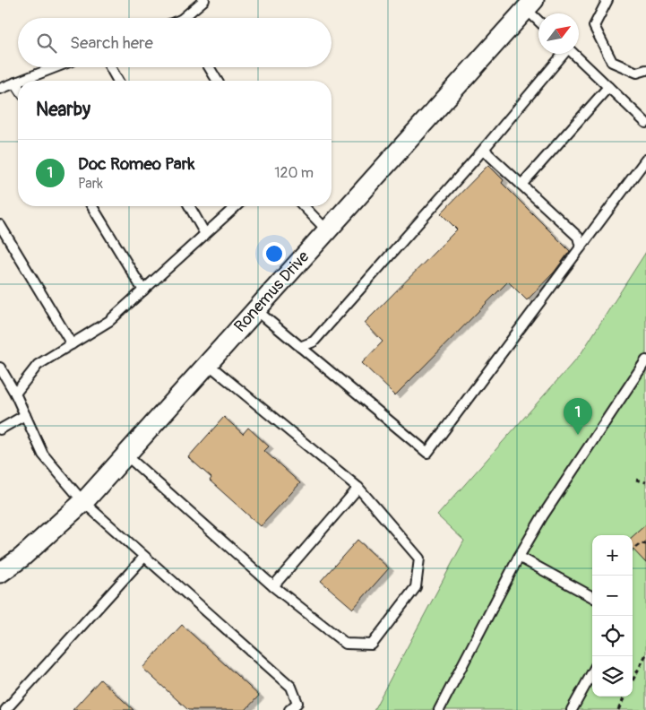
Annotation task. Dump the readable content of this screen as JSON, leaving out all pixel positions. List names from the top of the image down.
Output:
{
  "streets": {
    "street": ["Ronemus Drive"]
  },
  "north": "top right",
  "page": {
    "search": "Search here",
    "heading": "Nearby",
    "list": [
      {
        "mark": "1",
        "name": "Doc Romeo Park",
        "note": "Park",
        "value": "120 m"
      }
    ],
    "pins": "1",
    "map_buttons": ["+", "−"]
  }
}
